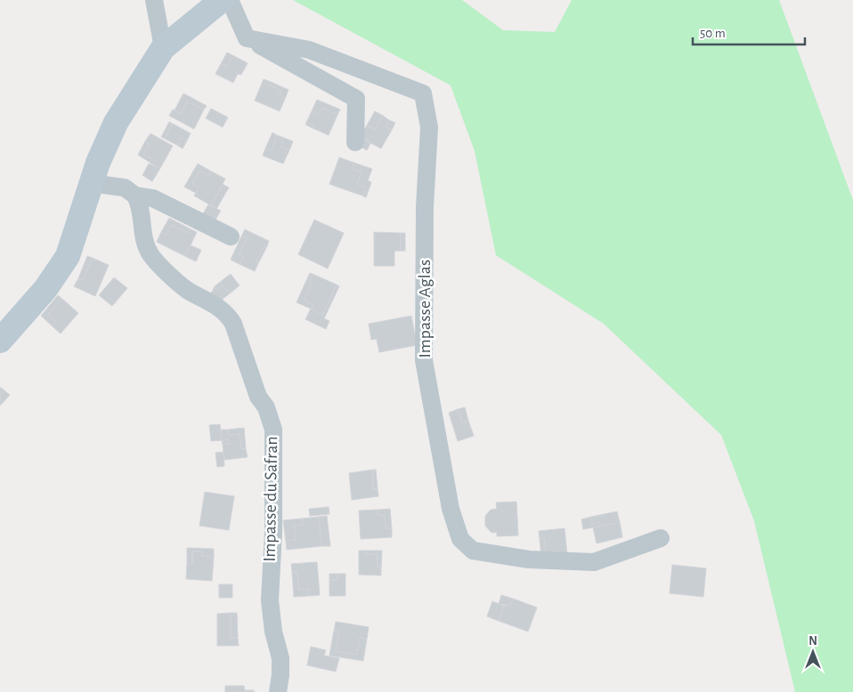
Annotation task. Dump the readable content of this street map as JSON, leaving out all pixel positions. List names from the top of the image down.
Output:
{
  "streets": {
    "street": ["Impasse Aglas", "Impasse du Safran"]
  },
  "scale_bar": "50 m",
  "north": "top"
}
